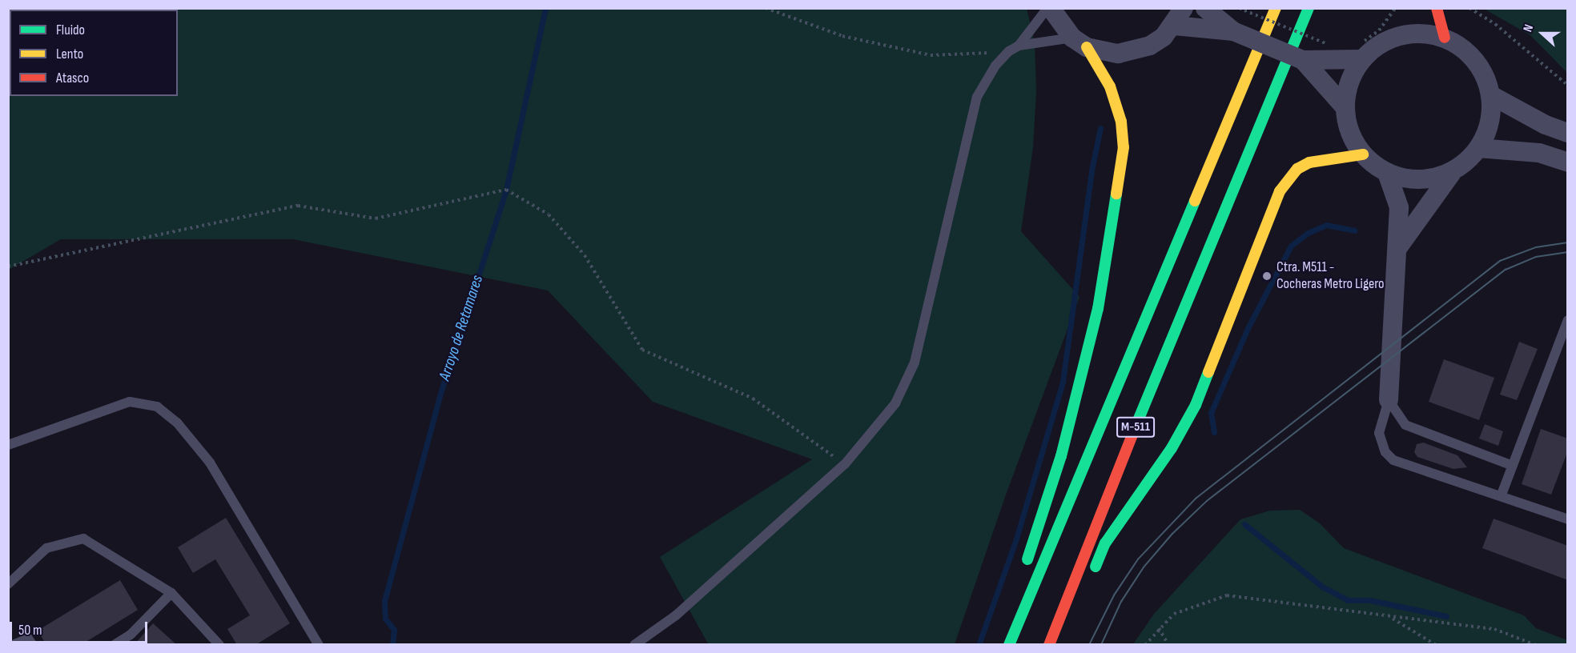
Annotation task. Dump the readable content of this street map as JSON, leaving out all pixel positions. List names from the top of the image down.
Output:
{
  "streets": {
    "highway": ["M-511"]
  },
  "water": ["Arroyo de Retamares"],
  "places": ["Ctra. M511 - Cocheras Metro Ligero"],
  "legend": ["Fluido", "Lento", "Atasco"],
  "scale_bar": "50 m",
  "north": "left"
}
